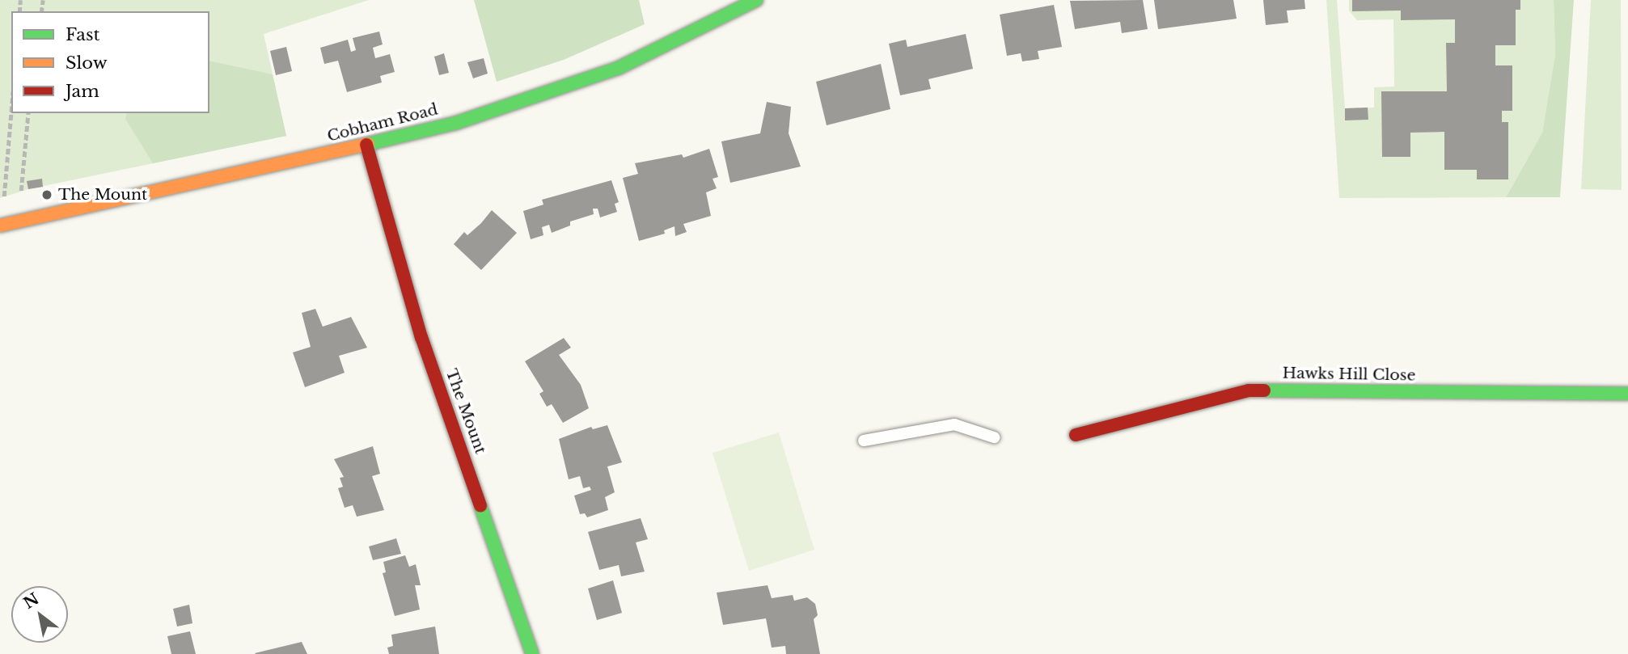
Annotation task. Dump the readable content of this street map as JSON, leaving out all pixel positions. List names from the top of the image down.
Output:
{
  "streets": {
    "street": ["Cobham Road", "Hawks Hill Close", "The Mount"]
  },
  "crossings": [
    ["Cobham Road", "The Mount"]
  ],
  "places": ["The Mount"],
  "legend": ["Fast", "Slow", "Jam"],
  "north": "top left"
}
